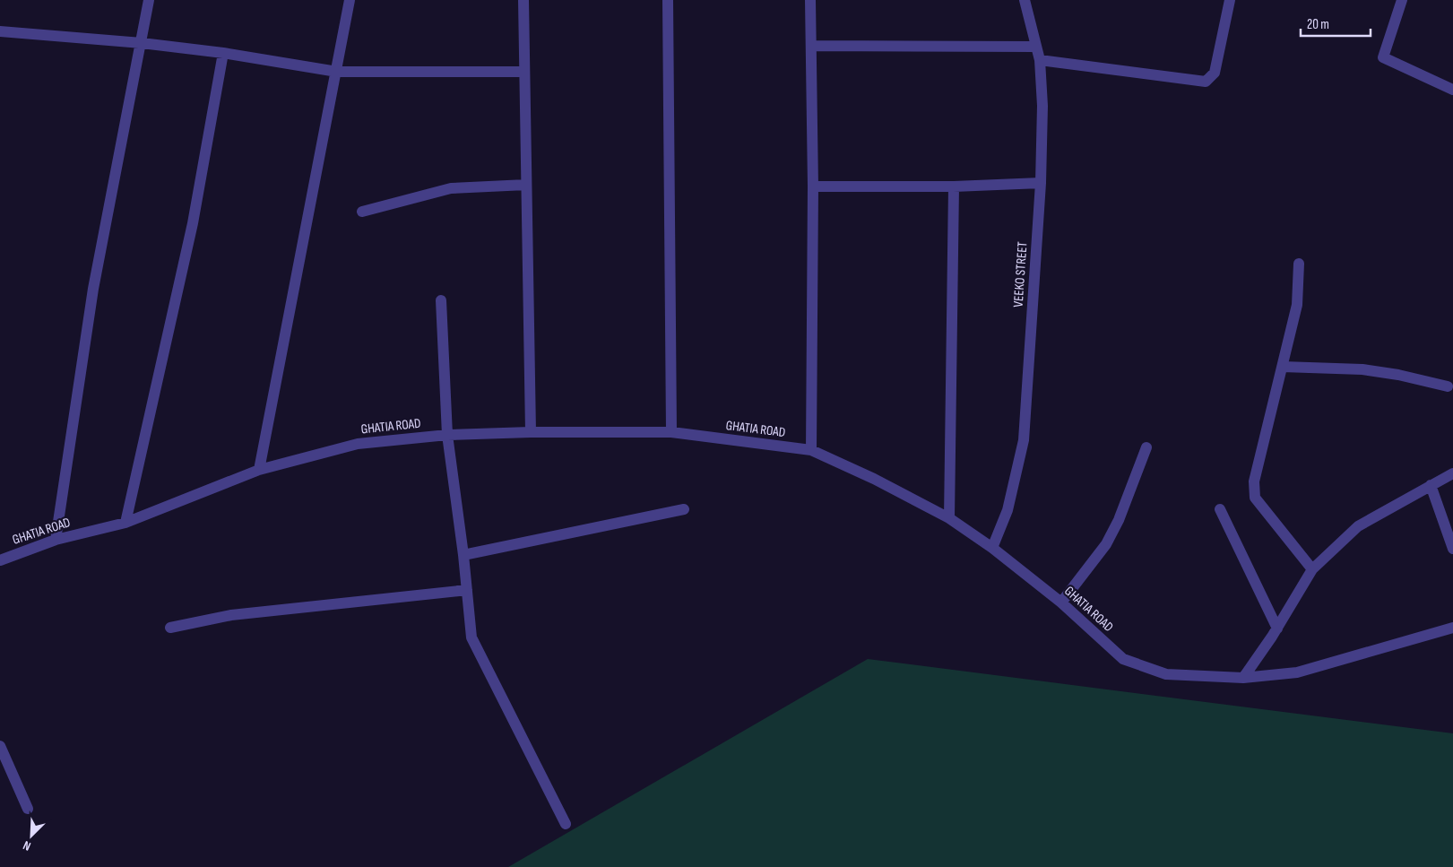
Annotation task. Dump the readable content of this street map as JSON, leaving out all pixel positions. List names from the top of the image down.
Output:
{
  "streets": {
    "street": ["VEEKO STREET", "GHATIA ROAD"]
  },
  "crossings": [
    ["VEEKO STREET", "GHATIA ROAD"]
  ],
  "scale_bar": "20 m",
  "north": "bottom left"
}
